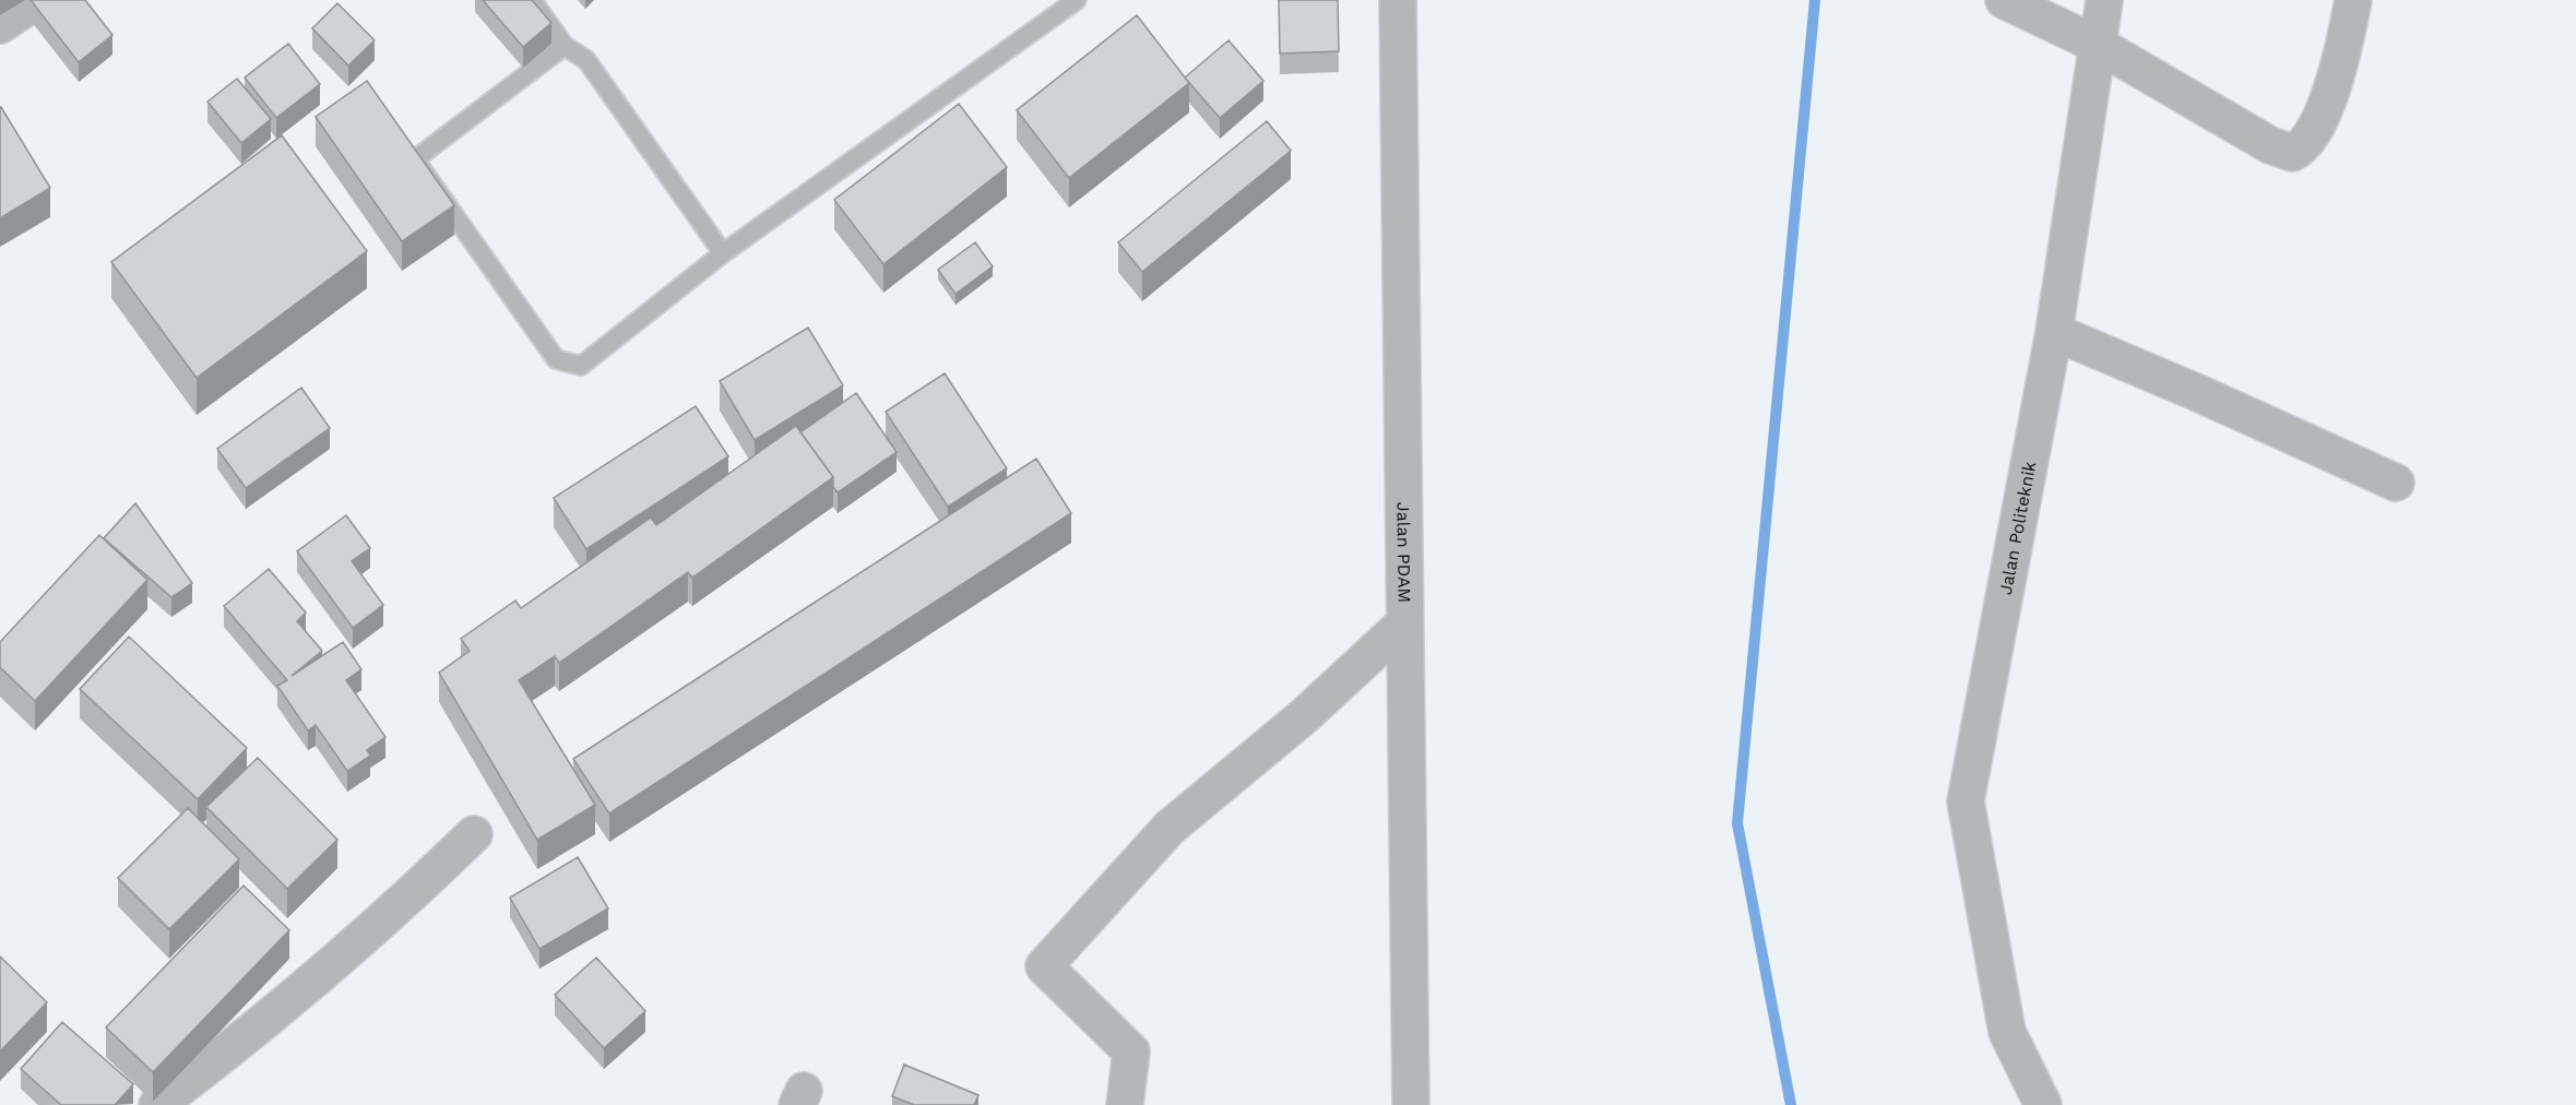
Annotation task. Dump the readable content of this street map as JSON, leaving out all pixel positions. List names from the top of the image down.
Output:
{
  "streets": {
    "street": ["Jalan Politeknik", "Jalan PDAM"]
  }
}
